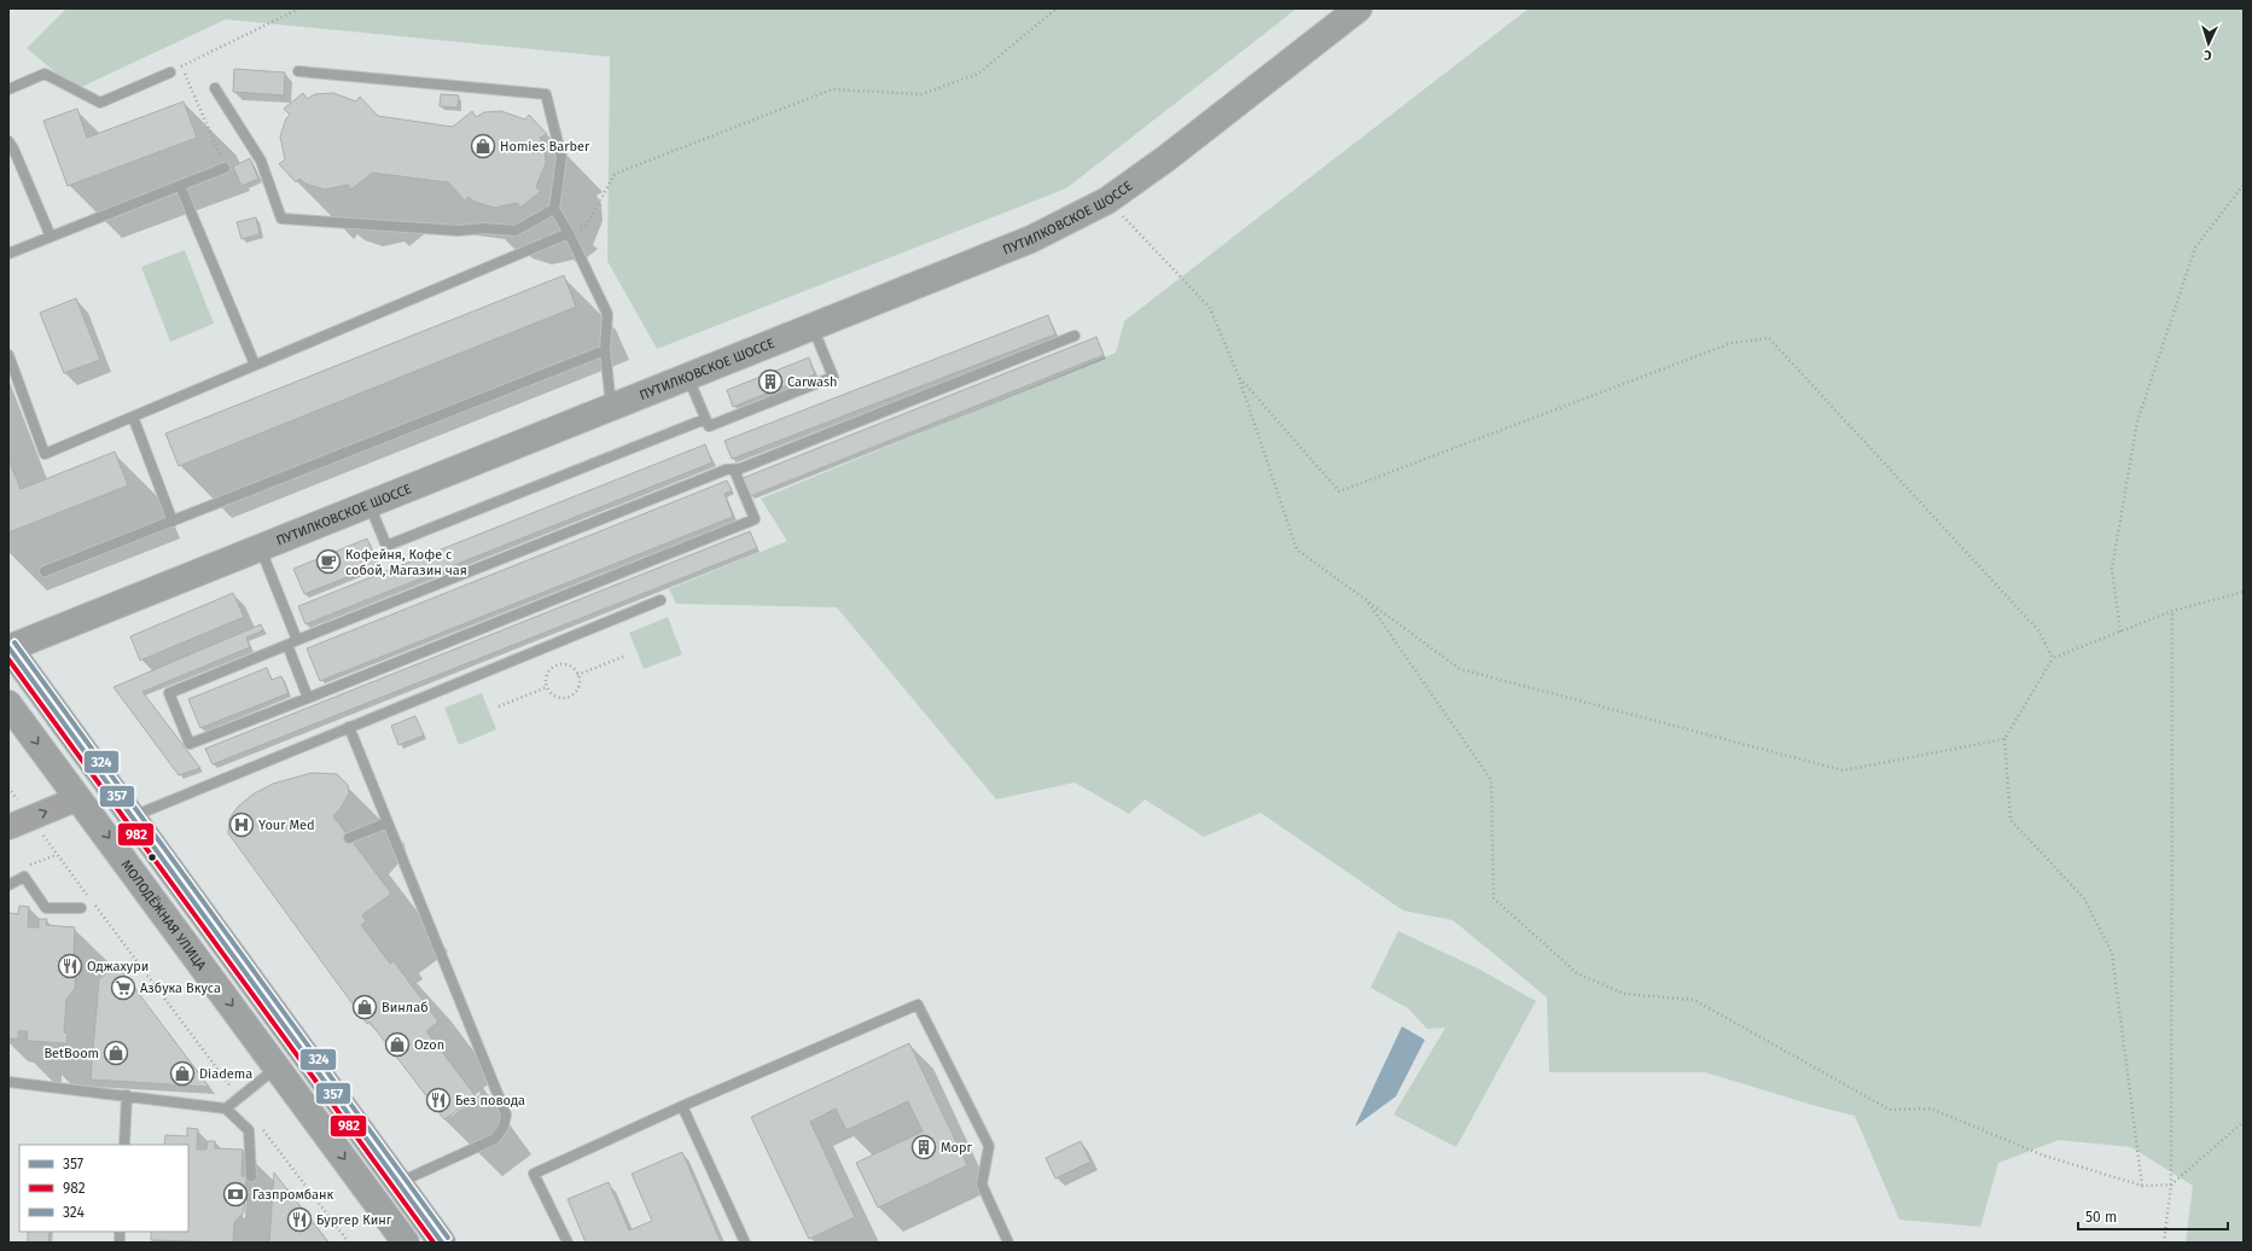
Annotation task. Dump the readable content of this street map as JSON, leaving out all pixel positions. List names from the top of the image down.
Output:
{
  "streets": {
    "main road": ["ПУТИЛКОВСКОЕ ШОССЕ", "МОЛОДЁЖНАЯ УЛИЦА"]
  },
  "places": {
    "shop": [
      "Homies Barber",
      "Винлаб",
      "Ozon",
      "BetBoom",
      "Diadema"
    ],
    "building": ["Carwash", "Морг"],
    "cafe": ["Кофейня, Кофе с собой, Магазин чая"],
    "hospital": ["Your Med"],
    "restaurant": ["Оджахури", "Без повода", "Бургер Кинг"],
    "supermarket": ["Азбука Вкуса"],
    "bank": ["Газпромбанк"]
  },
  "lines": ["transit line 324", "transit line 357", "transit line 982"],
  "legend": ["357", "982", "324"],
  "scale_bar": "50 m",
  "north": "bottom"
}
